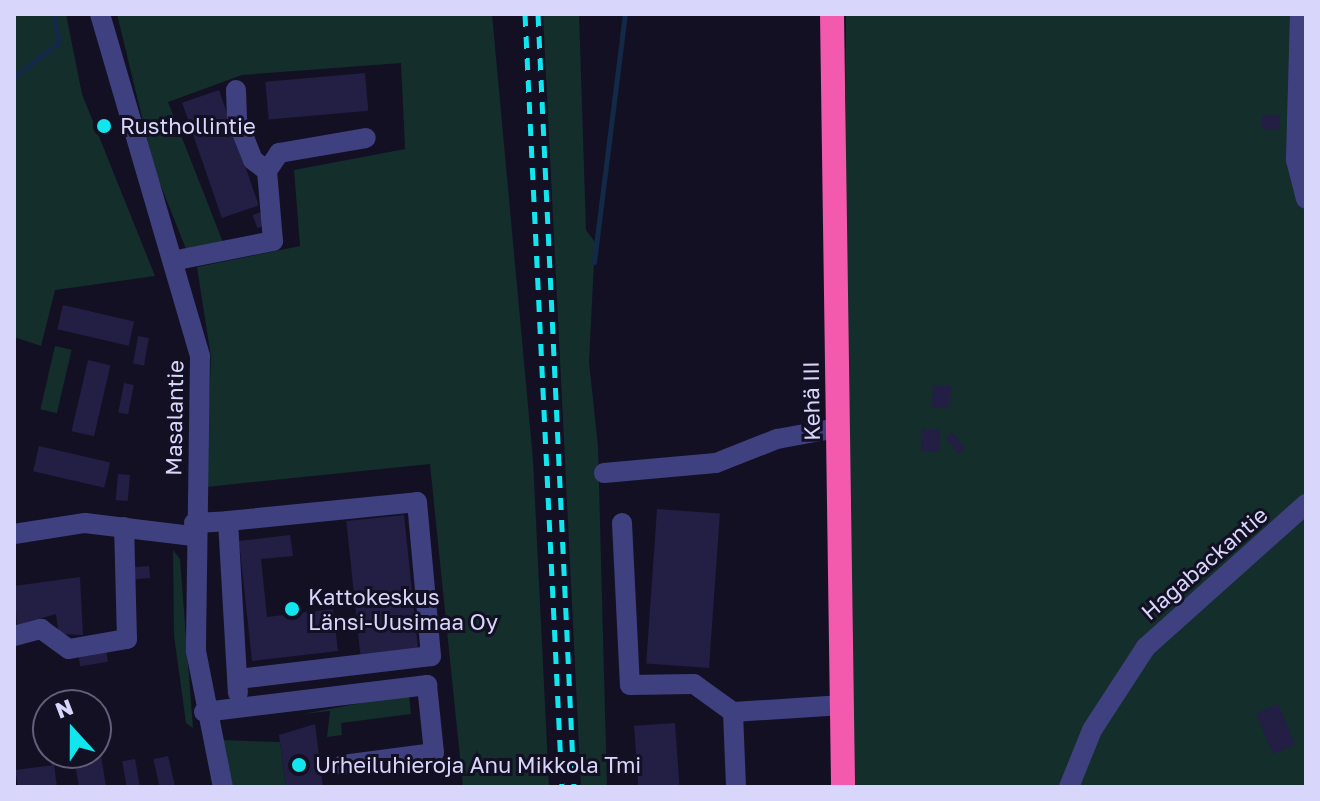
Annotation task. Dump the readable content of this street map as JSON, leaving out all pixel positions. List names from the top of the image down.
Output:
{
  "streets": {
    "highway": ["Kehä III"],
    "street": ["Masalantie", "Hagabackantie"]
  },
  "places": ["Rusthollintie", "Kattokeskus Länsi-Uusimaa Oy", "Urheiluhieroja Anu Mikkola Tmi"],
  "north": "top"
}
